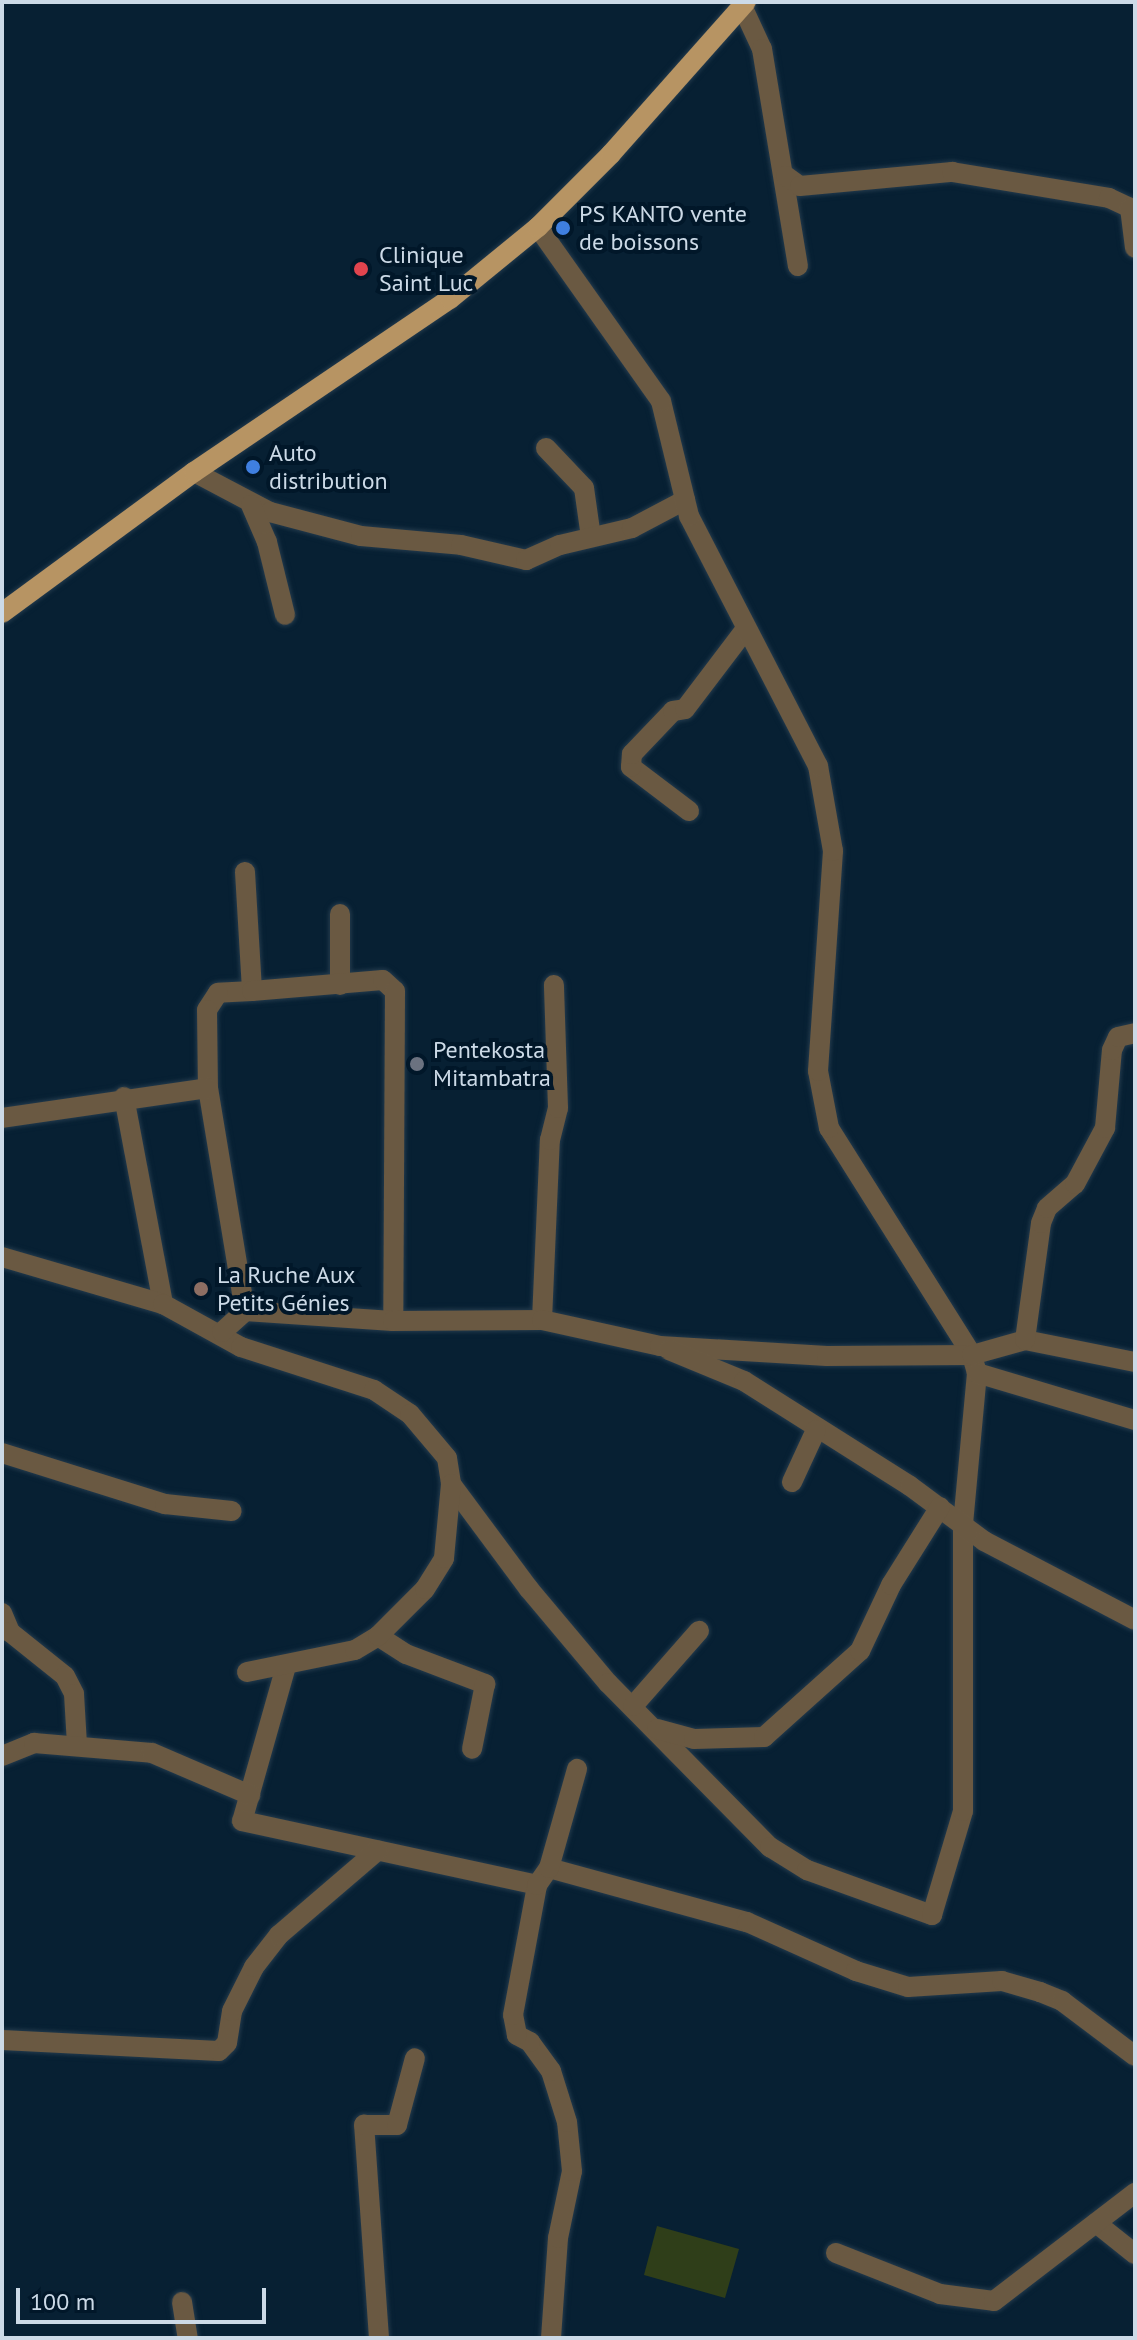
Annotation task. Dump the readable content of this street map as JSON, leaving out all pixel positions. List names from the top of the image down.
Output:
{
  "places": [
    "PS KANTO vente de boissons",
    "Clinique Saint Luc",
    "Auto distribution",
    "Pentekosta Mitambatra",
    "La Ruche Aux Petits Génies"
  ],
  "scale_bar": "100 m"
}
